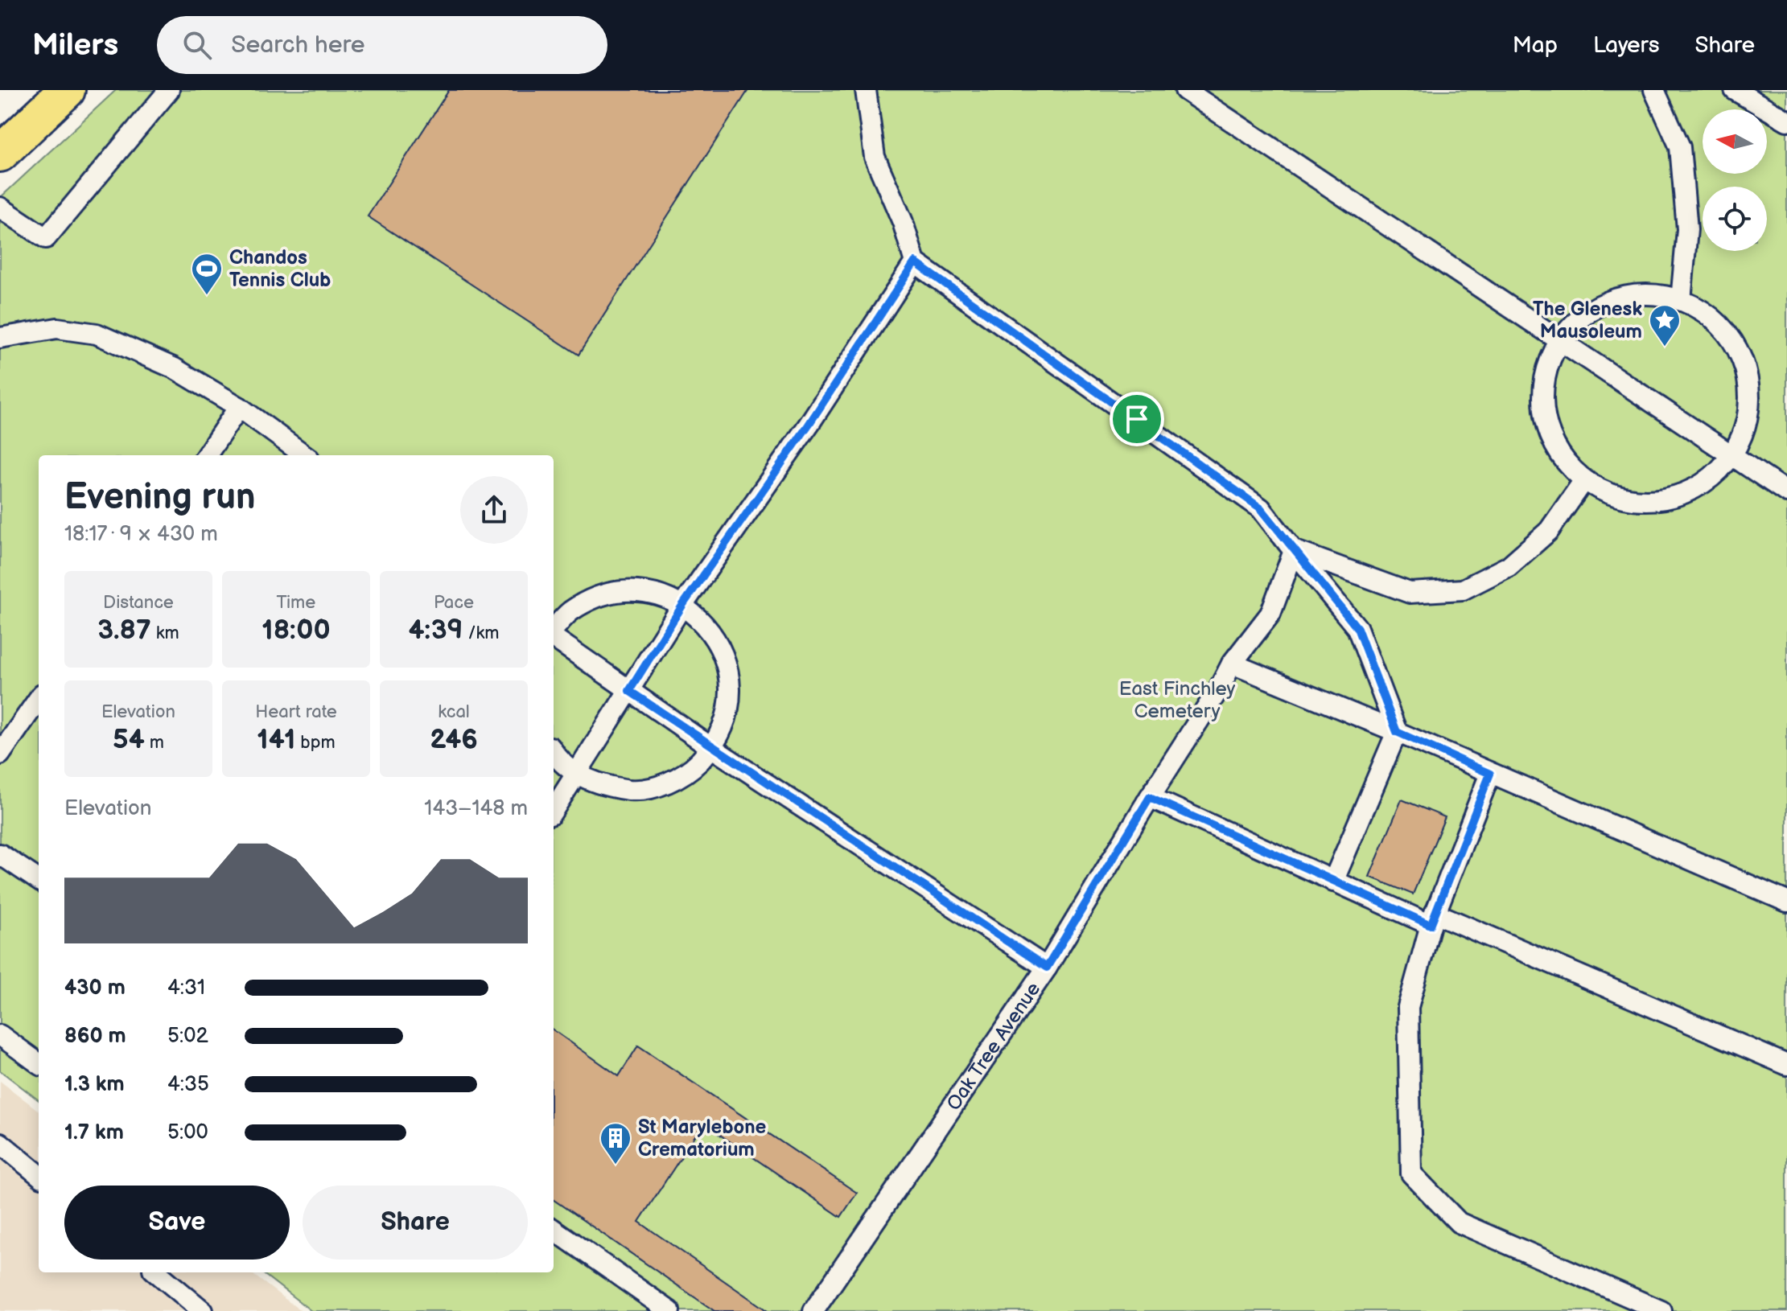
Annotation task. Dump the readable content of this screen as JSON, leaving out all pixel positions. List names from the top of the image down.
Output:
{
  "streets": {
    "lane": ["Oak Tree Avenue"]
  },
  "parks": ["East Finchley Cemetery"],
  "places": {
    "sports": ["Chandos Tennis Club"],
    "place": ["The Glenesk Mausoleum"],
    "building": ["St Marylebone Crematorium"]
  },
  "north": "left",
  "page": {
    "header": "Milers",
    "search": "Search here",
    "nav": ["Map", "Layers", "Share"],
    "heading": ["Evening run", "18:17 · 9 × 430 m"],
    "stats": [
      ["Distance", "3.87 km"],
      ["Time", "18:00"],
      ["Pace", "4:39 /km"],
      ["Elevation", "54 m"],
      ["Heart rate", "141 bpm"],
      ["kcal", "246"]
    ],
    "chart": ["Elevation", "143–148 m"],
    "list": [
      {
        "name": "430 m",
        "note": "4:31"
      },
      {
        "name": "860 m",
        "note": "5:02"
      },
      {
        "name": "1.3 km",
        "note": "4:35"
      },
      {
        "name": "1.7 km",
        "note": "5:00"
      }
    ],
    "buttons": ["Save", "Share"]
  }
}
